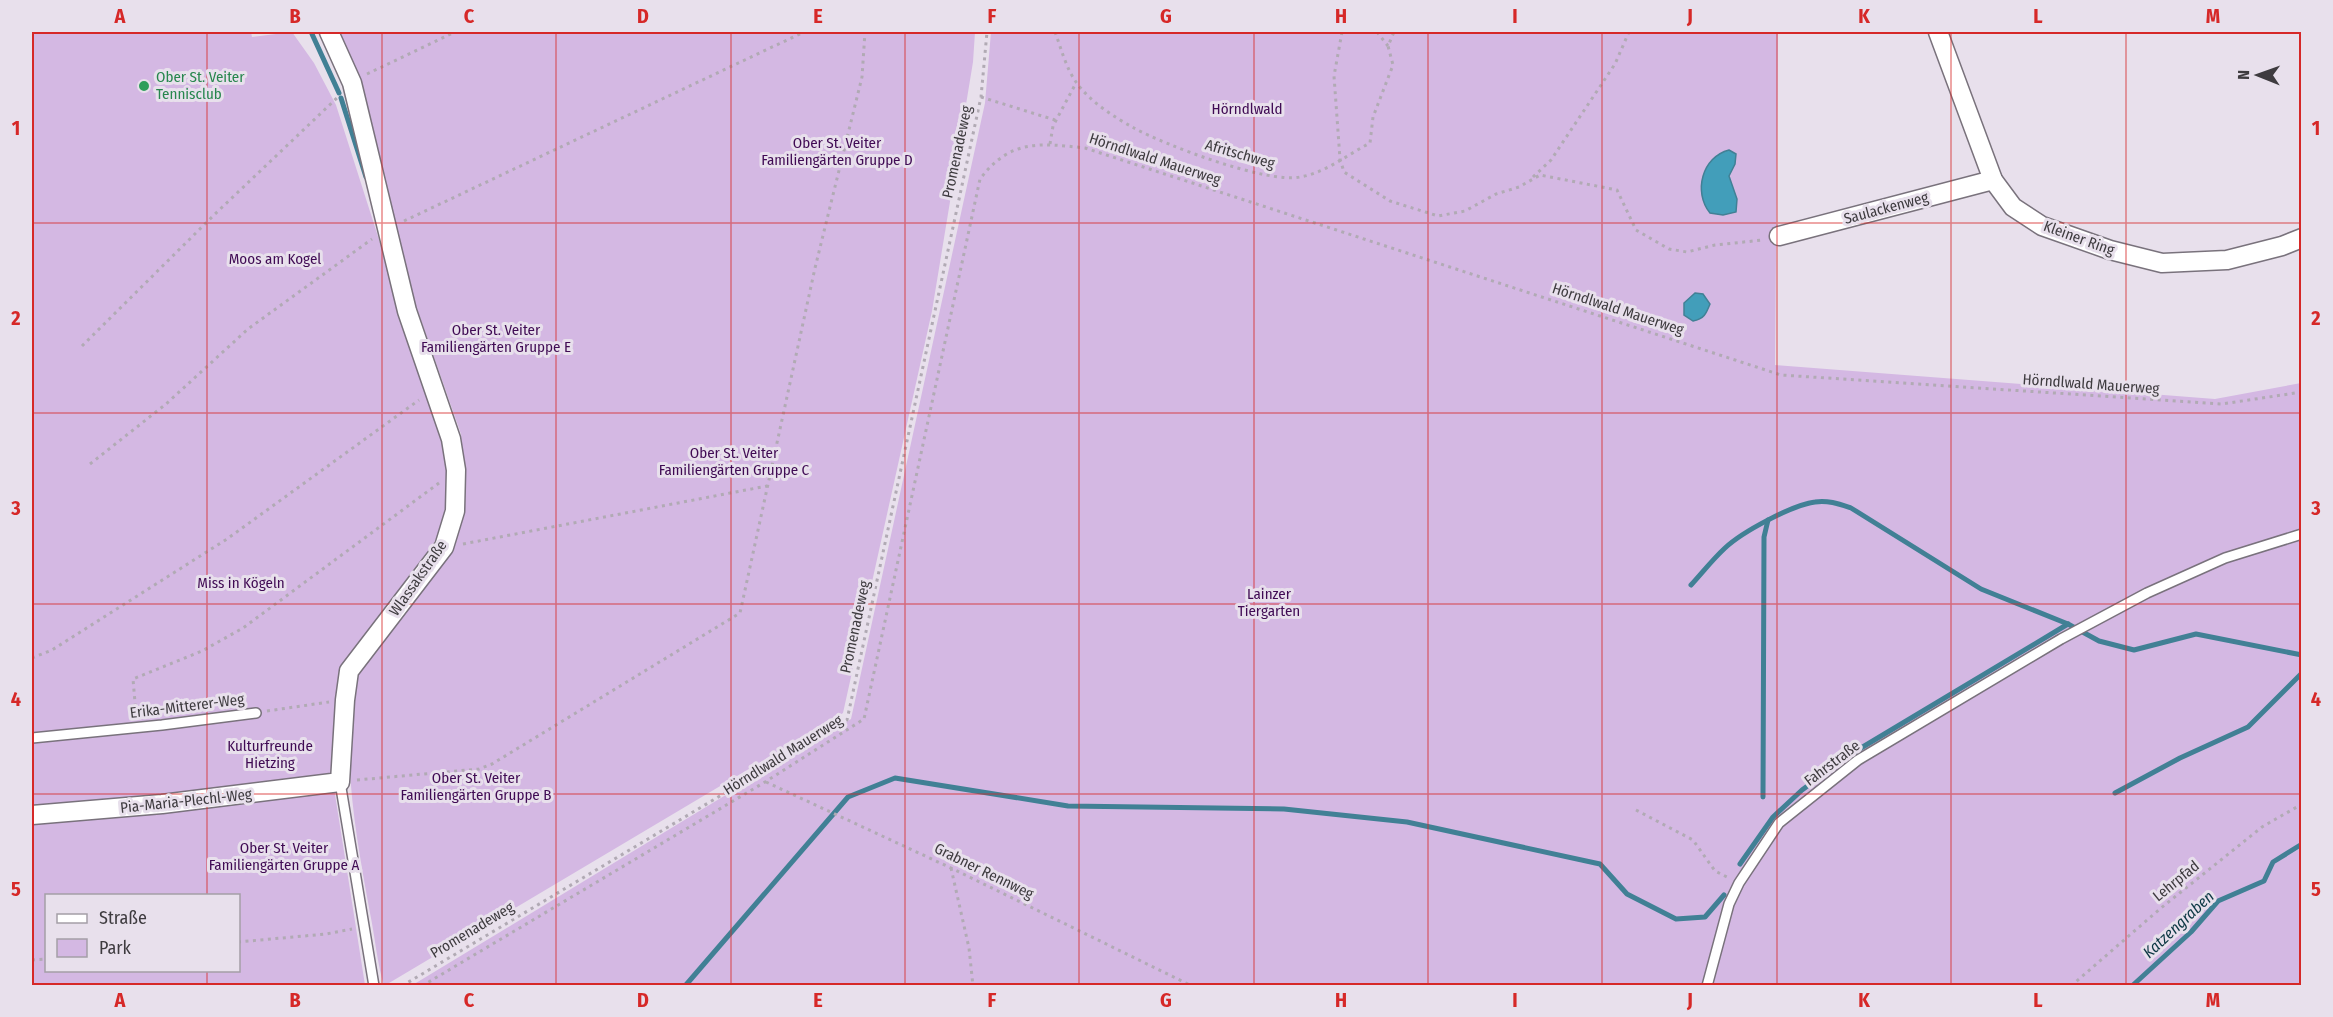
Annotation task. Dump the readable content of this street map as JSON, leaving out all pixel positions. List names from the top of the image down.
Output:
{
  "streets": {
    "street": [
      "Saulackenweg",
      "Kleiner Ring",
      "Wlassakstraße",
      "Pia-Maria-Plechl-Weg"
    ],
    "lane": ["Erika-Mitterer-Weg", "Fahrstraße"],
    "path": [
      "Promenadeweg",
      "Afritschweg",
      "Hörndlwald Mauerweg",
      "Grabner Rennweg",
      "Lehrpfad"
    ]
  },
  "crossings": [
    ["Hörndlwald Mauerweg", "Grabner Rennweg"],
    ["Saulackenweg", "Kleiner Ring"],
    ["Wlassakstraße", "Erika-Mitterer-Weg"],
    ["Wlassakstraße", "Pia-Maria-Plechl-Weg"]
  ],
  "water": ["Katzengraben"],
  "parks": [
    "Hörndlwald",
    "Ober St. Veiter Familiengärten Gruppe D",
    "Moos am Kogel",
    "Ober St. Veiter Familiengärten Gruppe E",
    "Ober St. Veiter Familiengärten Gruppe C",
    "Miss in Kögeln",
    "Lainzer Tiergarten",
    "Kulturfreunde Hietzing",
    "Ober St. Veiter Familiengärten Gruppe B",
    "Ober St. Veiter Familiengärten Gruppe A"
  ],
  "places": ["Ober St. Veiter Tennisclub"],
  "legend": ["Straße", "Park"],
  "north": "left",
  "grid": {
    "columns": [
      "A",
      "B",
      "C",
      "D",
      "E",
      "F",
      "G",
      "H",
      "I",
      "J",
      "K",
      "L",
      "M"
    ],
    "rows": [
      "1",
      "2",
      "3",
      "4",
      "5"
    ]
  }
}
